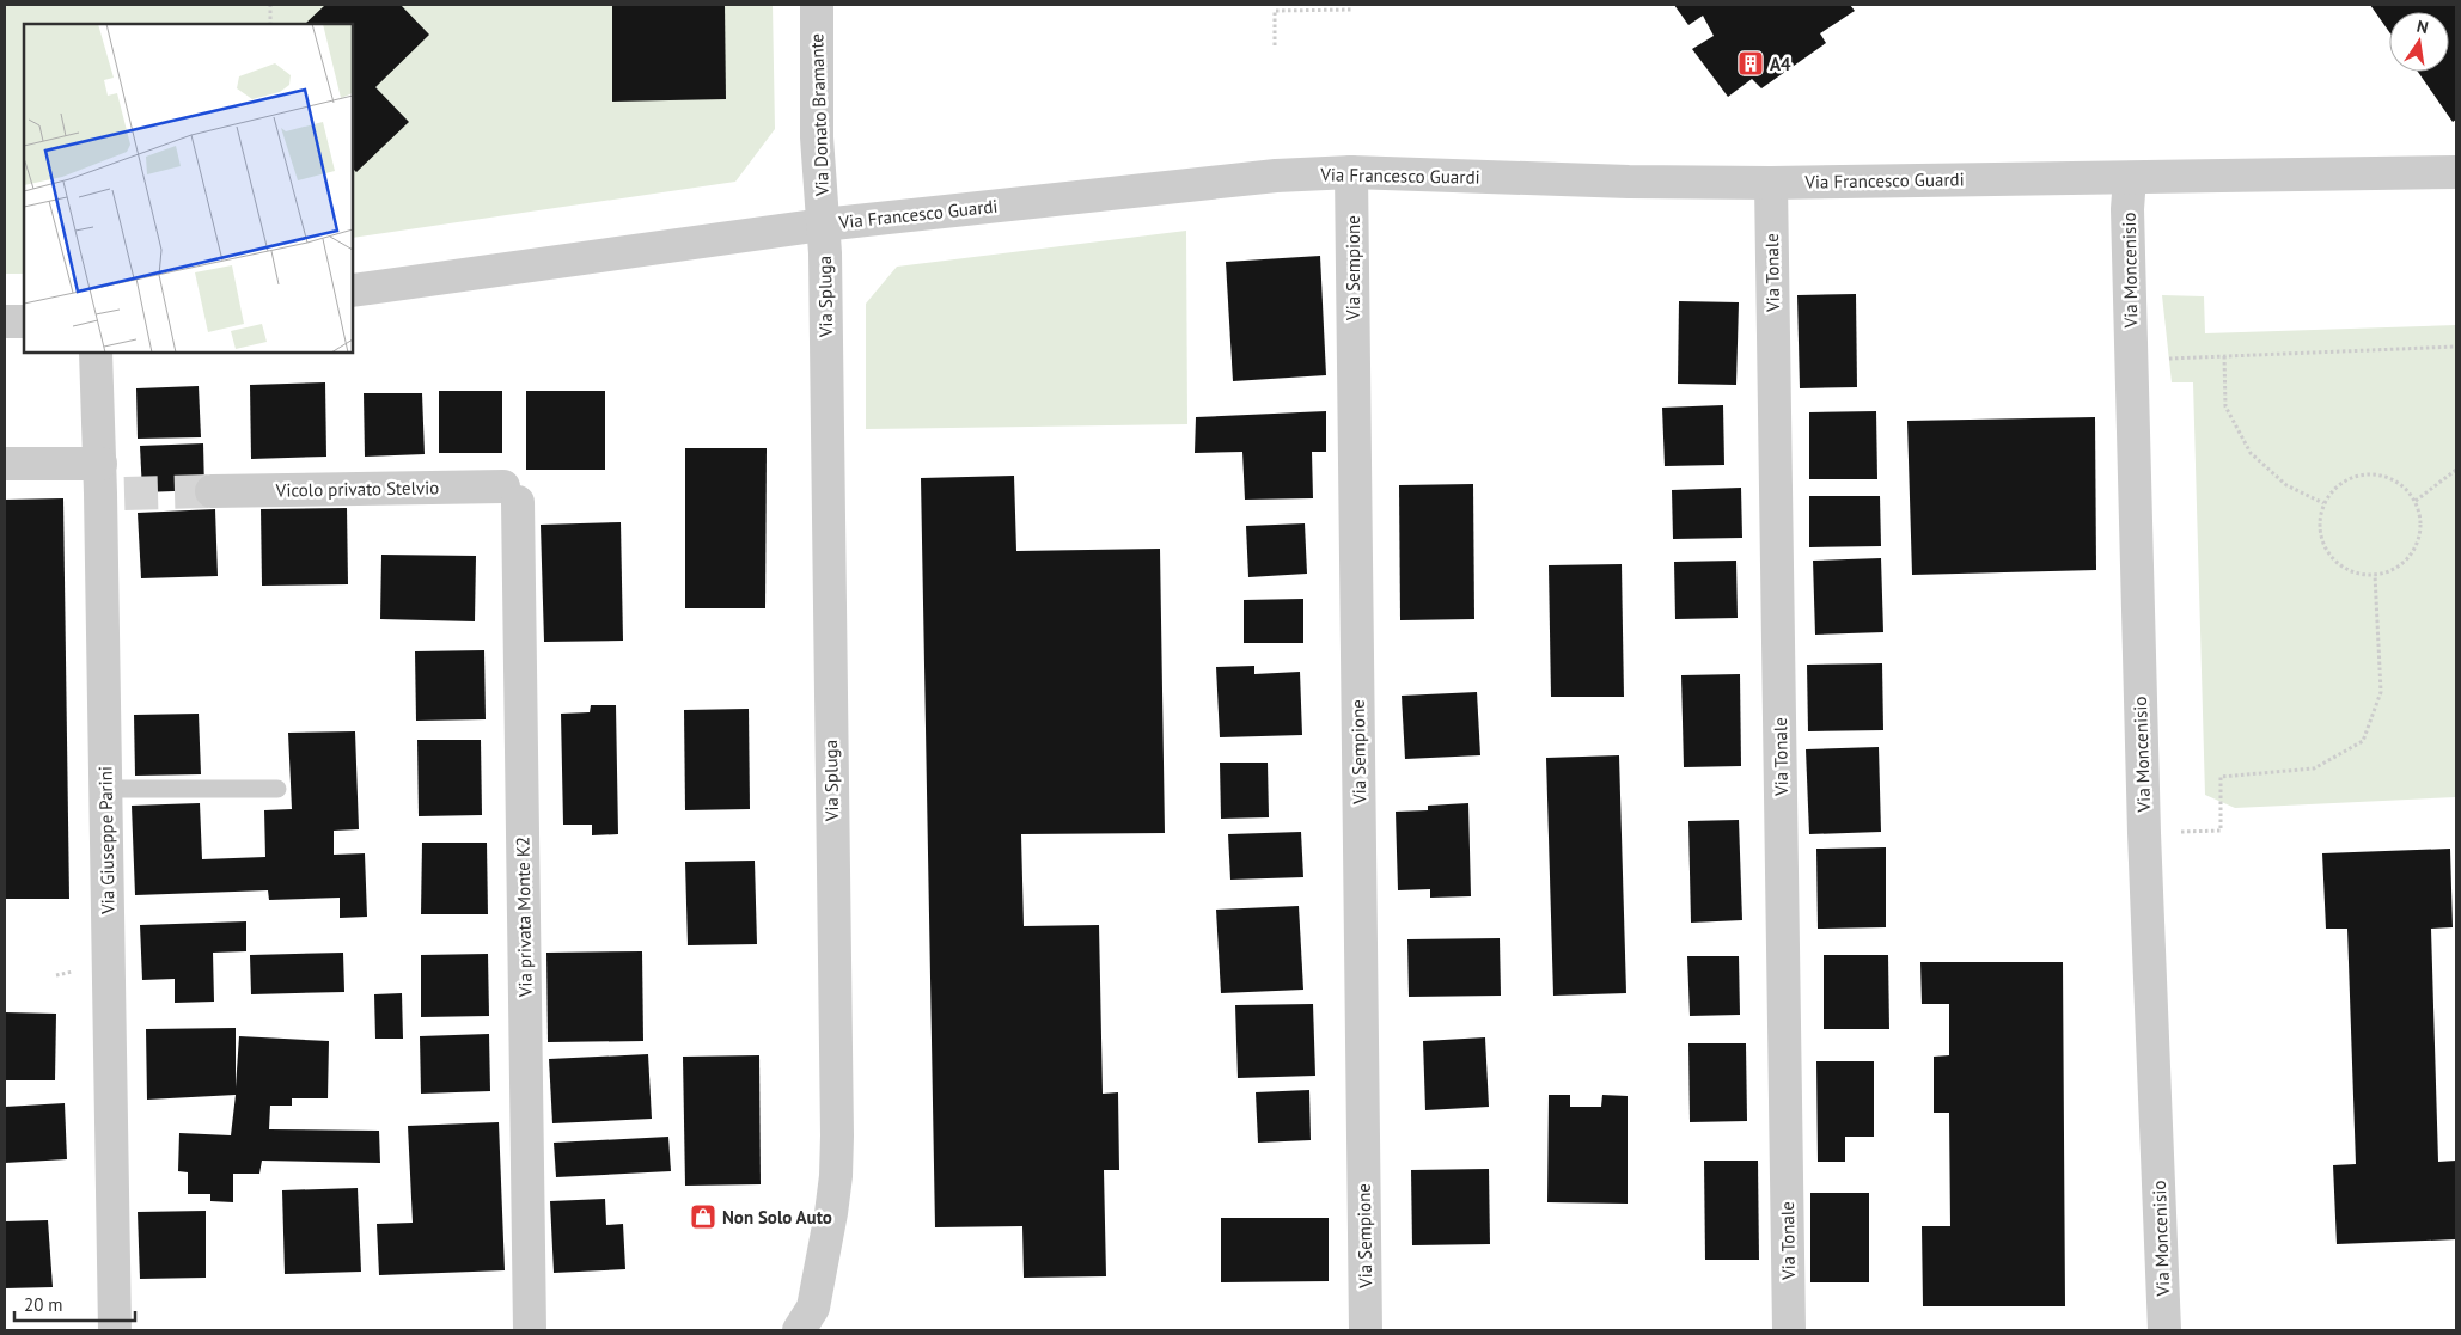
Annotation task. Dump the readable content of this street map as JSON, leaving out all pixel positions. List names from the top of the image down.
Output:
{
  "streets": {
    "street": [
      "Via Donato Bramante",
      "Via Francesco Guardi",
      "Via Sempione",
      "Via Moncenisio",
      "Via Tonale",
      "Via Spluga",
      "Vicolo privato Stelvio",
      "Via Giuseppe Parini",
      "Via privata Monte K2"
    ]
  },
  "crossings": [
    ["Via Donato Bramante", "Via Francesco Guardi"],
    ["Via Donato Bramante", "Via Spluga"],
    ["Via Francesco Guardi", "Via Sempione"],
    ["Via Francesco Guardi", "Via Moncenisio"],
    ["Via Francesco Guardi", "Via Tonale"],
    ["Via Francesco Guardi", "Via Spluga"],
    ["Vicolo privato Stelvio", "Via privata Monte K2"]
  ],
  "places": {
    "building": ["A4"],
    "shop": ["Non Solo Auto"]
  },
  "scale_bar": "20 m",
  "north": "top"
}
